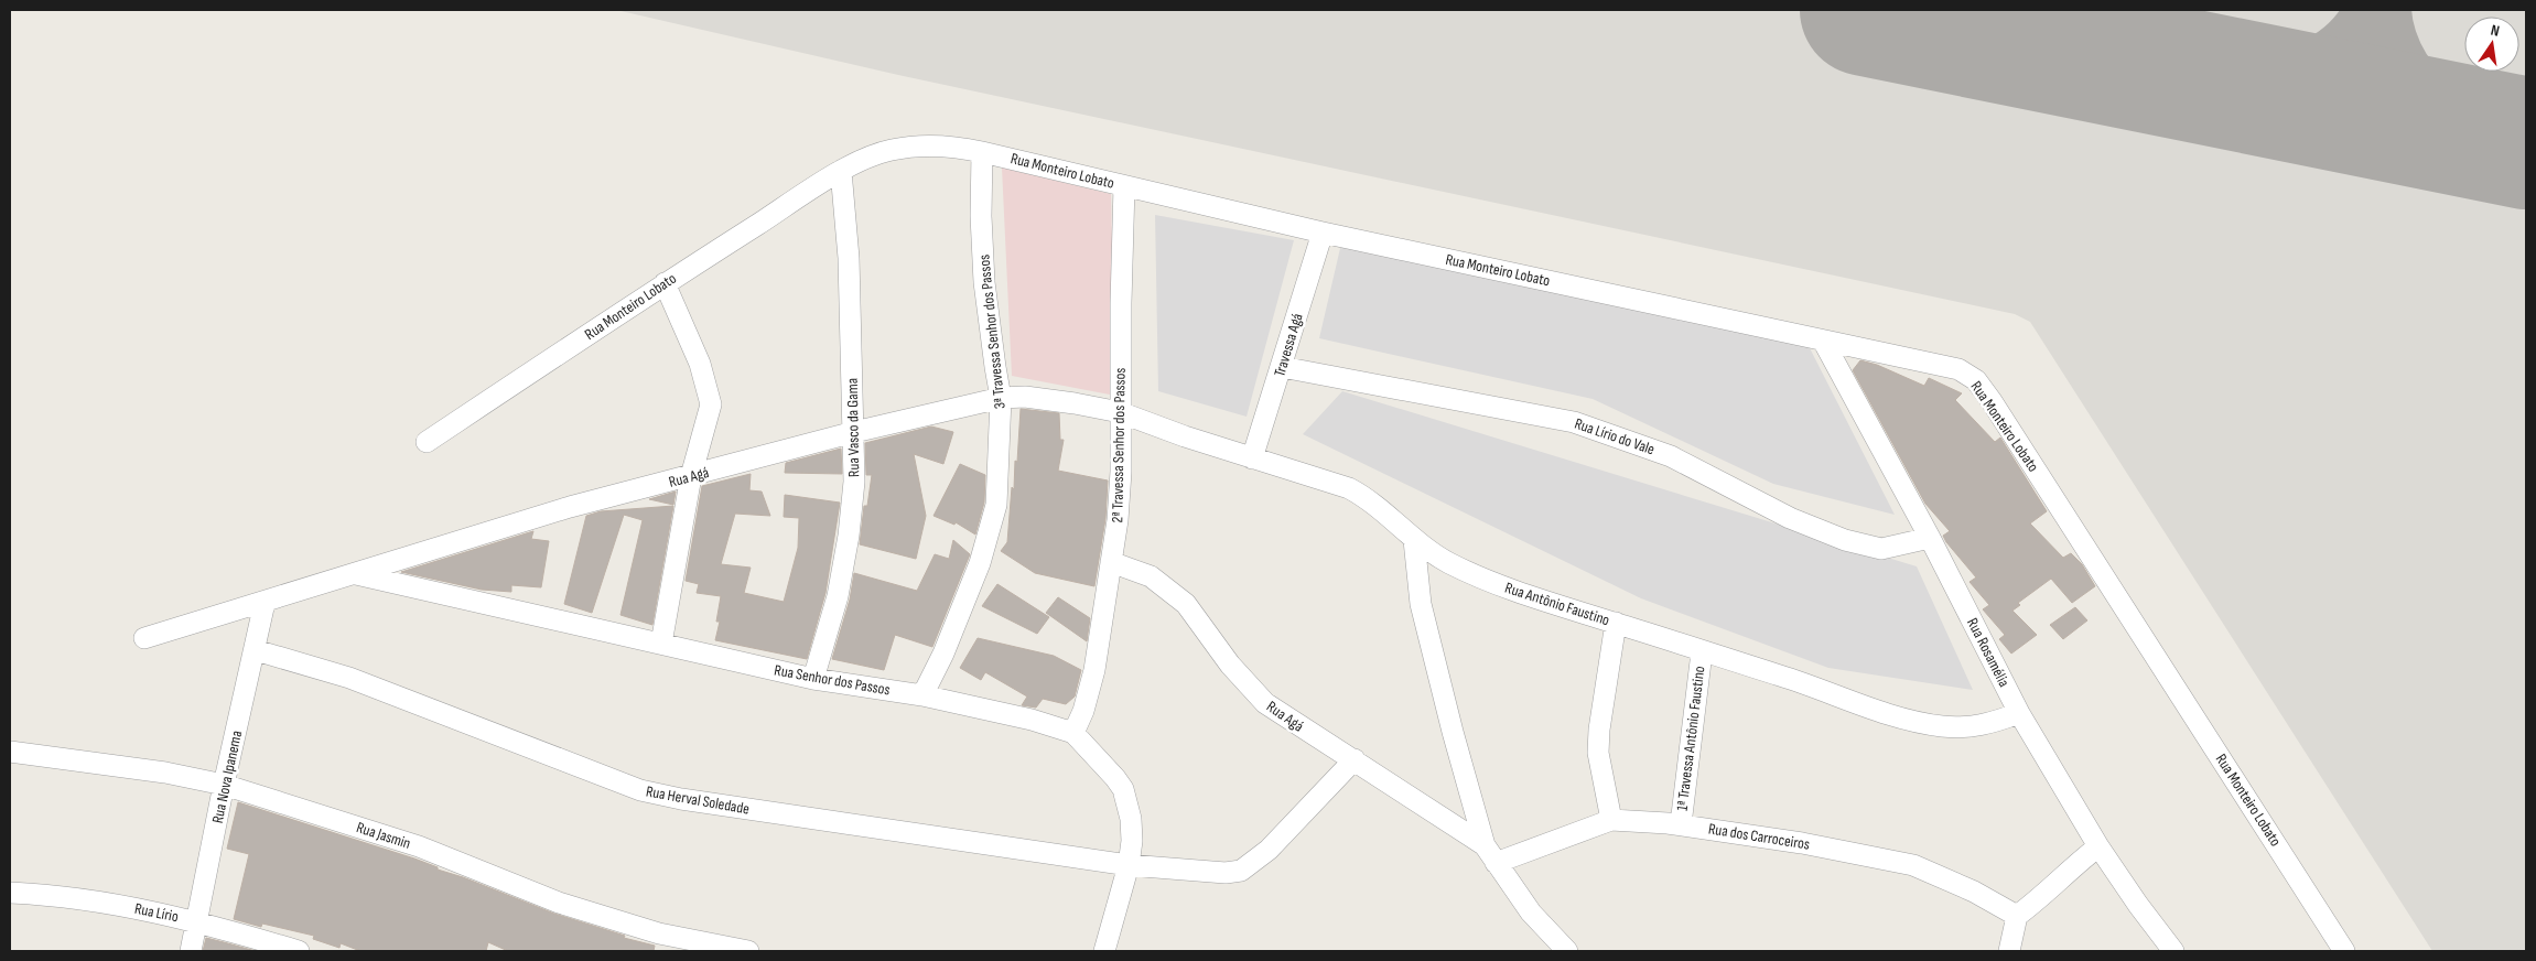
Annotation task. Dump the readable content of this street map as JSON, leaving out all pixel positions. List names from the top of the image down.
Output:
{
  "streets": {
    "street": [
      "Rua Monteiro Lobato",
      "3ª Travessa Senhor dos Passos",
      "Travessa Agá",
      "Rua Vasco da Gama",
      "Rua Lírio do Vale",
      "2ª Travessa Senhor dos Passos",
      "Rua Agá",
      "Rua Antônio Faustino",
      "Rua Rosamélia",
      "Rua Senhor dos Passos",
      "1ª Travessa Antônio Faustino",
      "Rua Nova Ipanema",
      "Rua Herval Soledade",
      "Rua Jasmin",
      "Rua dos Carroceiros",
      "Rua Lírio"
    ]
  },
  "crossings": [
    ["Rua Monteiro Lobato", "3ª Travessa Senhor dos Passos"],
    ["Rua Monteiro Lobato", "Travessa Agá"],
    ["Rua Monteiro Lobato", "Rua Vasco da Gama"],
    ["Rua Monteiro Lobato", "2ª Travessa Senhor dos Passos"],
    ["Rua Monteiro Lobato", "Rua Rosamélia"],
    ["3ª Travessa Senhor dos Passos", "Rua Agá"],
    ["3ª Travessa Senhor dos Passos", "Rua Senhor dos Passos"],
    ["Travessa Agá", "Rua Lírio do Vale"],
    ["Travessa Agá", "Rua Antônio Faustino"],
    ["Rua Vasco da Gama", "Rua Agá"],
    ["Rua Vasco da Gama", "Rua Senhor dos Passos"],
    ["Rua Lírio do Vale", "Rua Rosamélia"],
    ["2ª Travessa Senhor dos Passos", "Rua Agá"],
    ["2ª Travessa Senhor dos Passos", "Rua Antônio Faustino"],
    ["2ª Travessa Senhor dos Passos", "Rua Senhor dos Passos"],
    ["Rua Agá", "Rua Antônio Faustino"],
    ["Rua Agá", "Rua Senhor dos Passos"],
    ["Rua Agá", "Rua Nova Ipanema"],
    ["Rua Agá", "Rua Herval Soledade"],
    ["Rua Agá", "Rua dos Carroceiros"],
    ["Rua Antônio Faustino", "Rua Rosamélia"],
    ["Rua Antônio Faustino", "1ª Travessa Antônio Faustino"],
    ["Rua Senhor dos Passos", "Rua Herval Soledade"],
    ["1ª Travessa Antônio Faustino", "Rua dos Carroceiros"],
    ["Rua Nova Ipanema", "Rua Herval Soledade"],
    ["Rua Nova Ipanema", "Rua Jasmin"],
    ["Rua Nova Ipanema", "Rua Lírio"]
  ],
  "north": "top"
}
